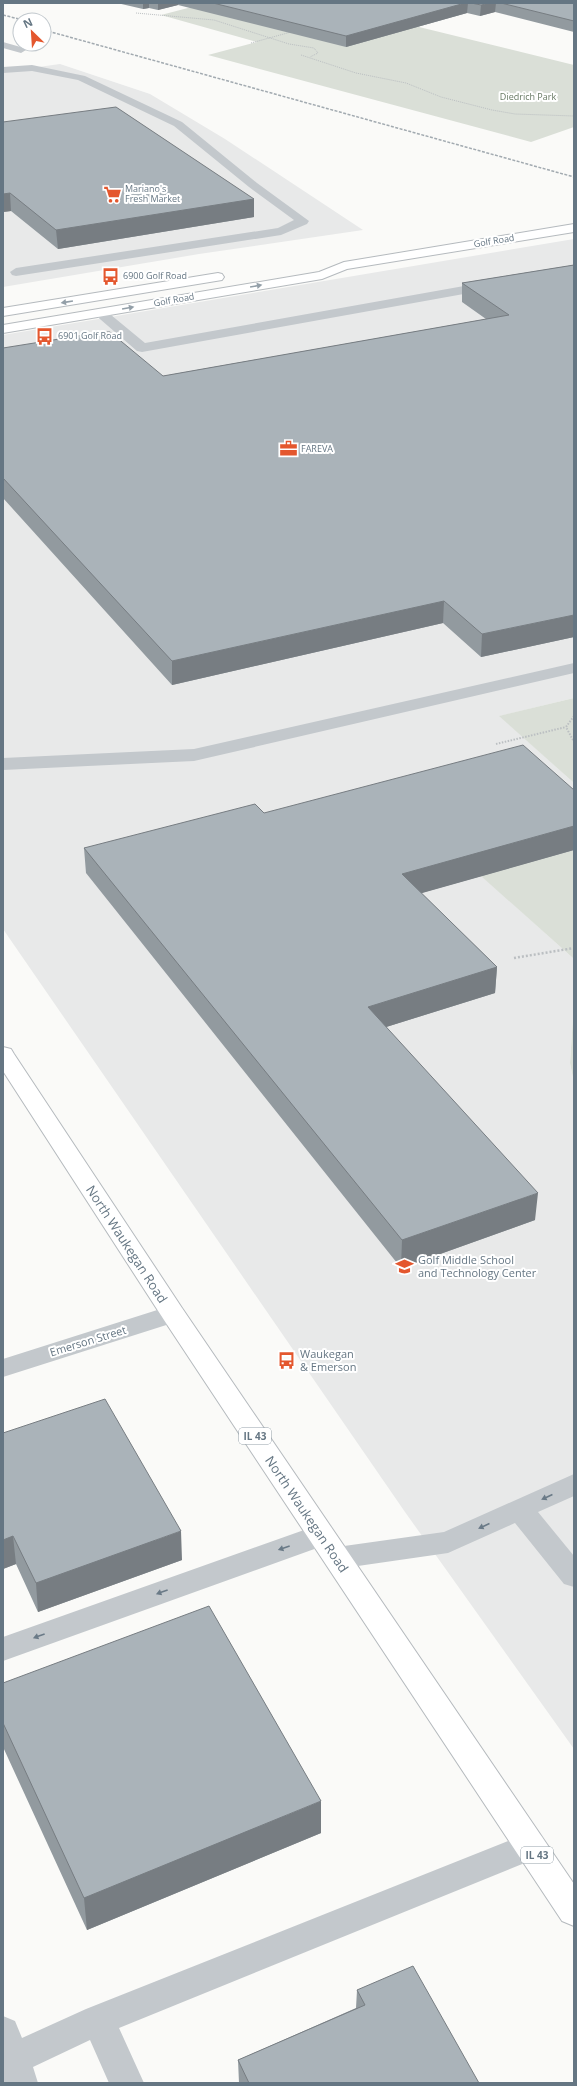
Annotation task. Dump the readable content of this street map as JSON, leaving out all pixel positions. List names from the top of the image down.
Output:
{
  "streets": {
    "main road": ["Golf Road", "North Waukegan Road", "IL 43"],
    "street": ["Emerson Street"]
  },
  "crossings": [
    ["North Waukegan Road", "Emerson Street"]
  ],
  "parks": ["Diedrich Park"],
  "places": {
    "supermarket": ["Mariano's Fresh Market"],
    "bus stop": ["6900 Golf Road", "6901 Golf Road", "Waukegan & Emerson"],
    "office": ["FAREVA"],
    "school or university": ["Golf Middle School and Technology Center"]
  },
  "north": "top left"
}
